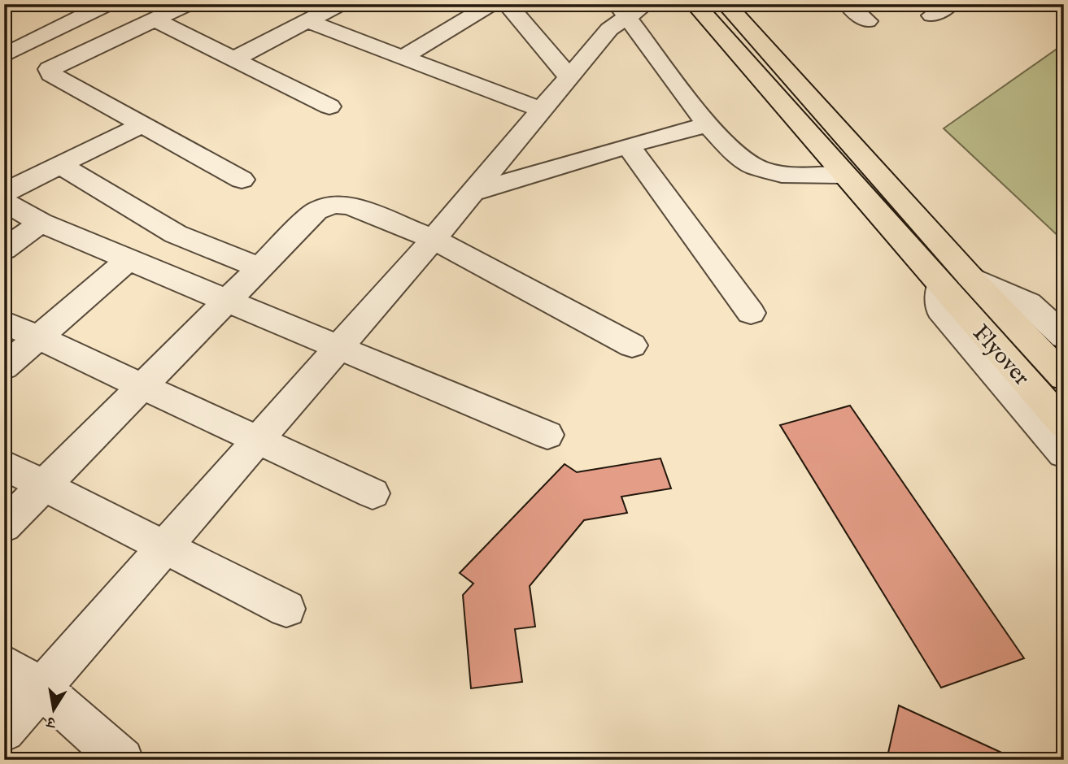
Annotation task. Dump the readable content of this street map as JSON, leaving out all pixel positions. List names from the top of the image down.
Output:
{
  "streets": {
    "main road": ["Flyover"]
  },
  "north": "bottom"
}
